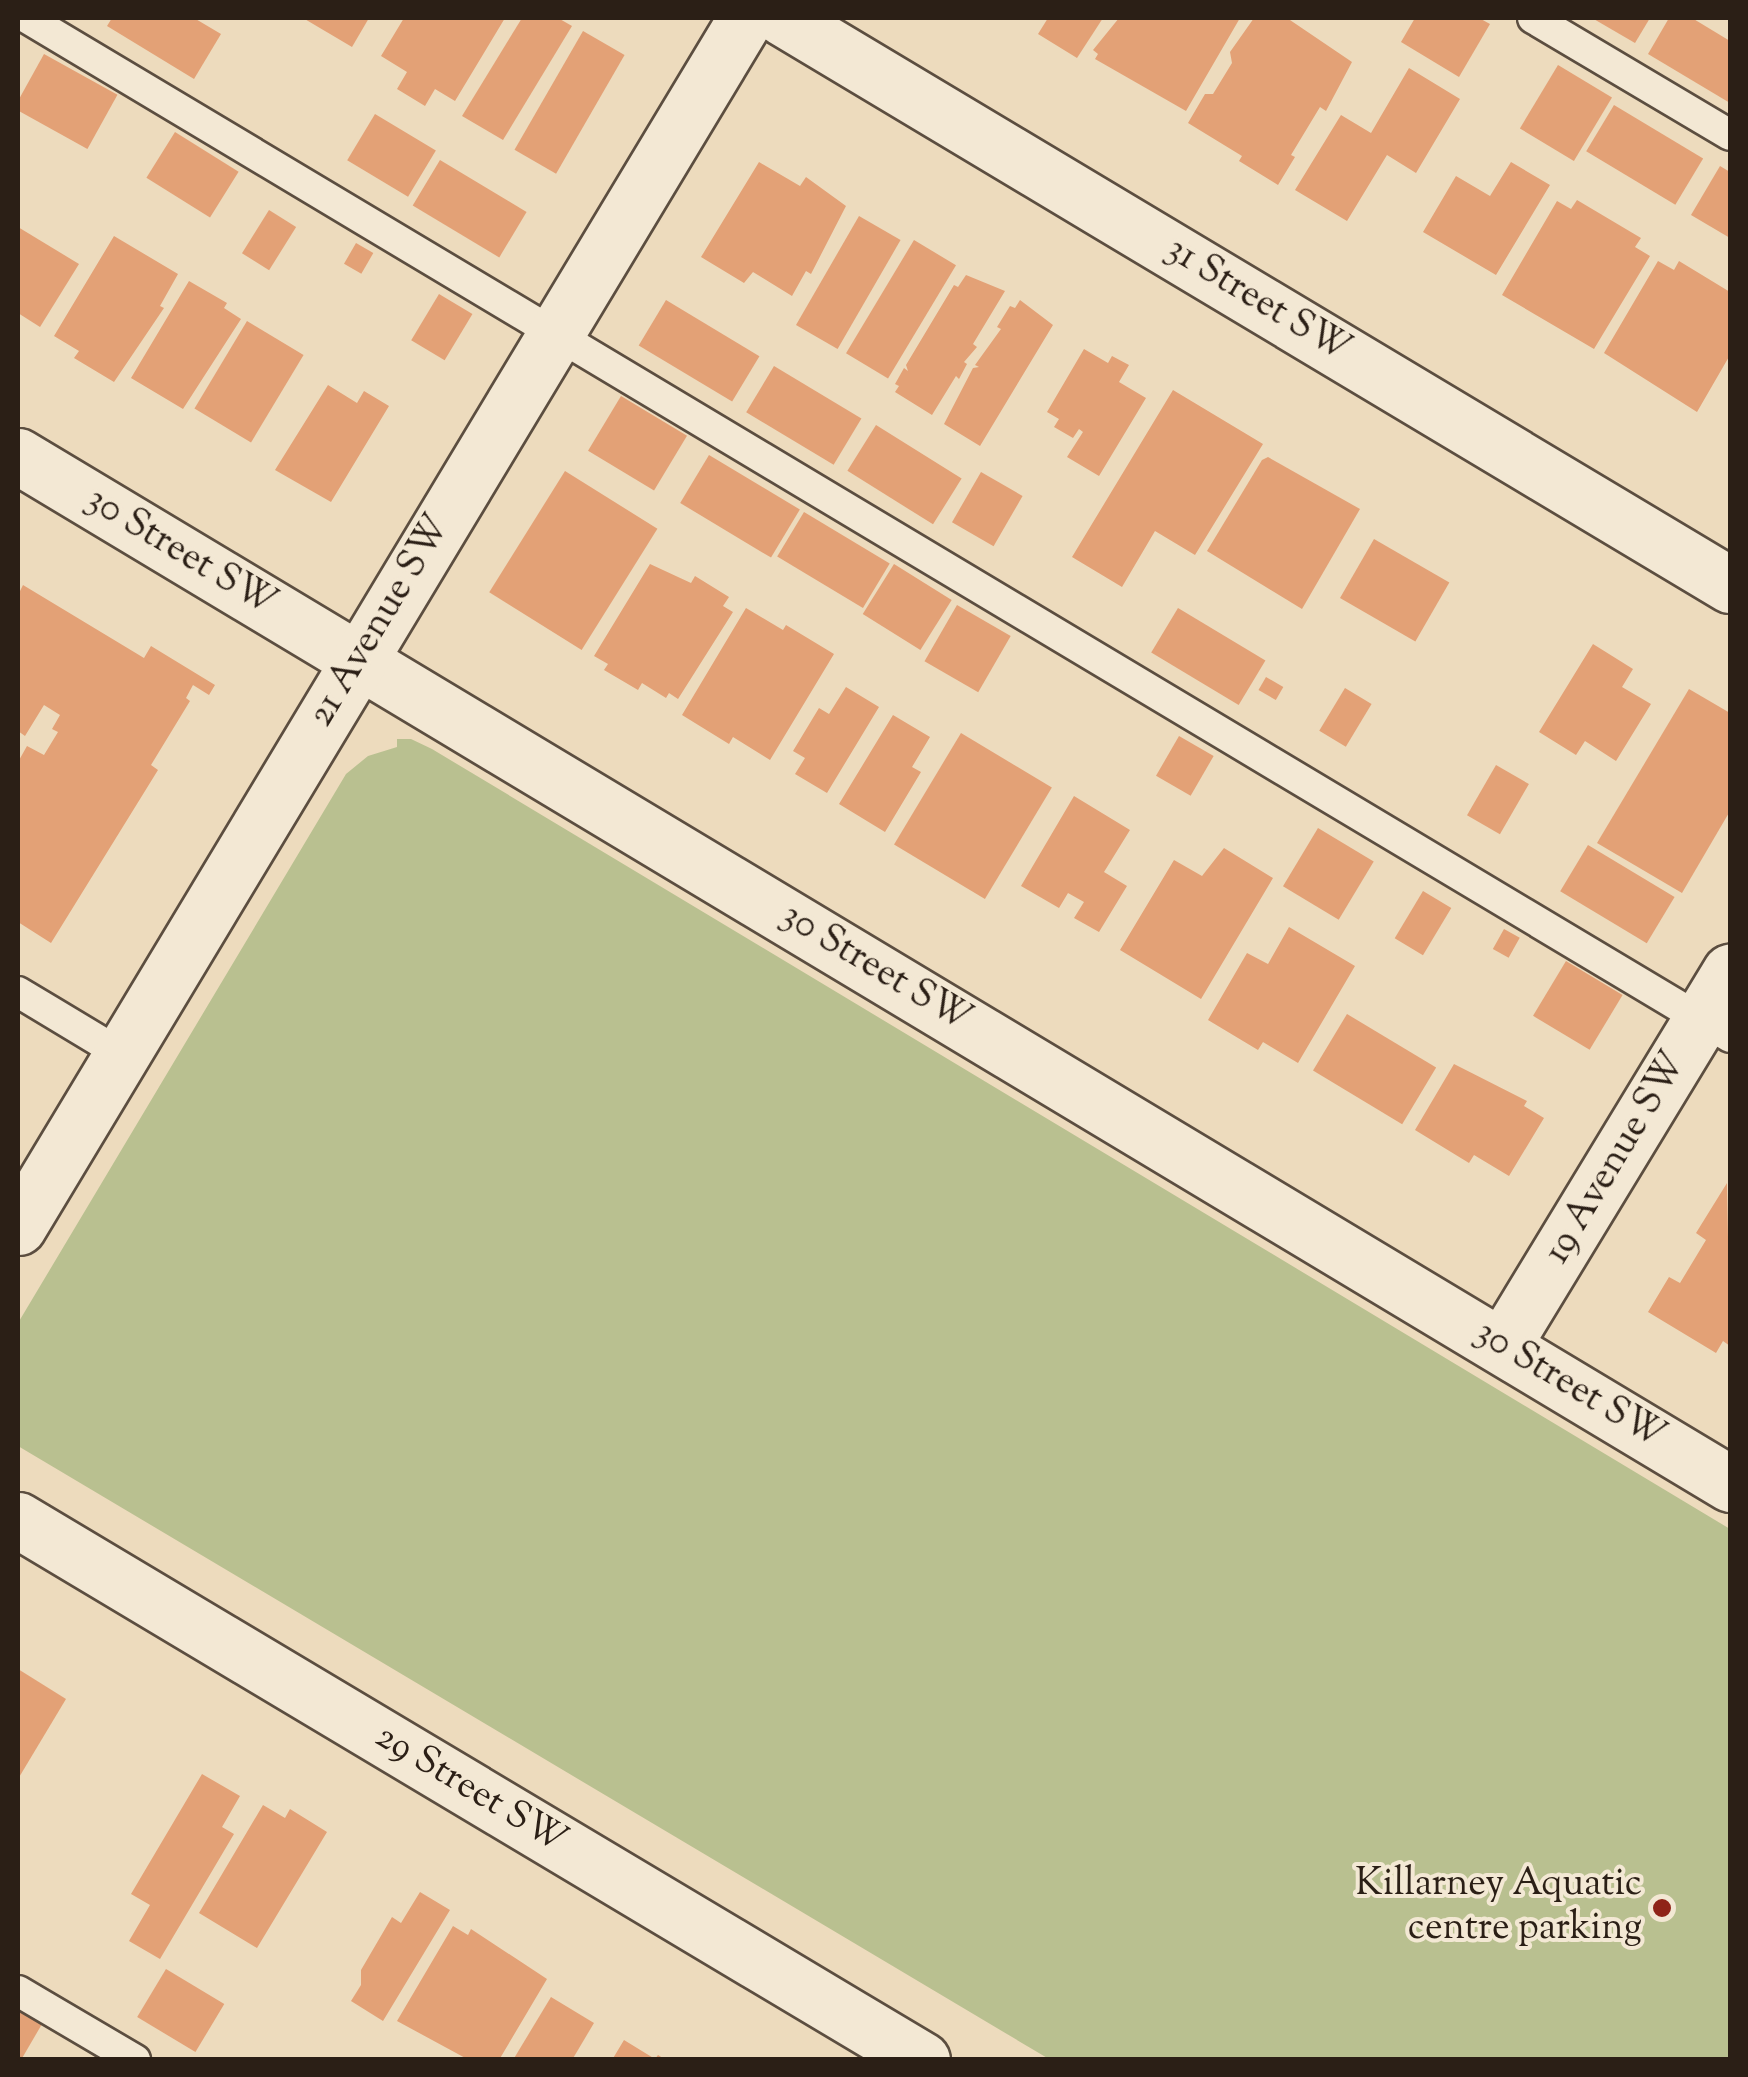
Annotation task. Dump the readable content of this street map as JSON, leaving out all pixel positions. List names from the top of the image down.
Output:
{
  "streets": {
    "street": [
      "31 Street SW",
      "30 Street SW",
      "21 Avenue SW",
      "19 Avenue SW",
      "29 Street SW"
    ]
  },
  "crossings": [
    ["30 Street SW", "21 Avenue SW"],
    ["30 Street SW", "19 Avenue SW"]
  ],
  "places": ["Killarney Aquatic centre parking"]
}
